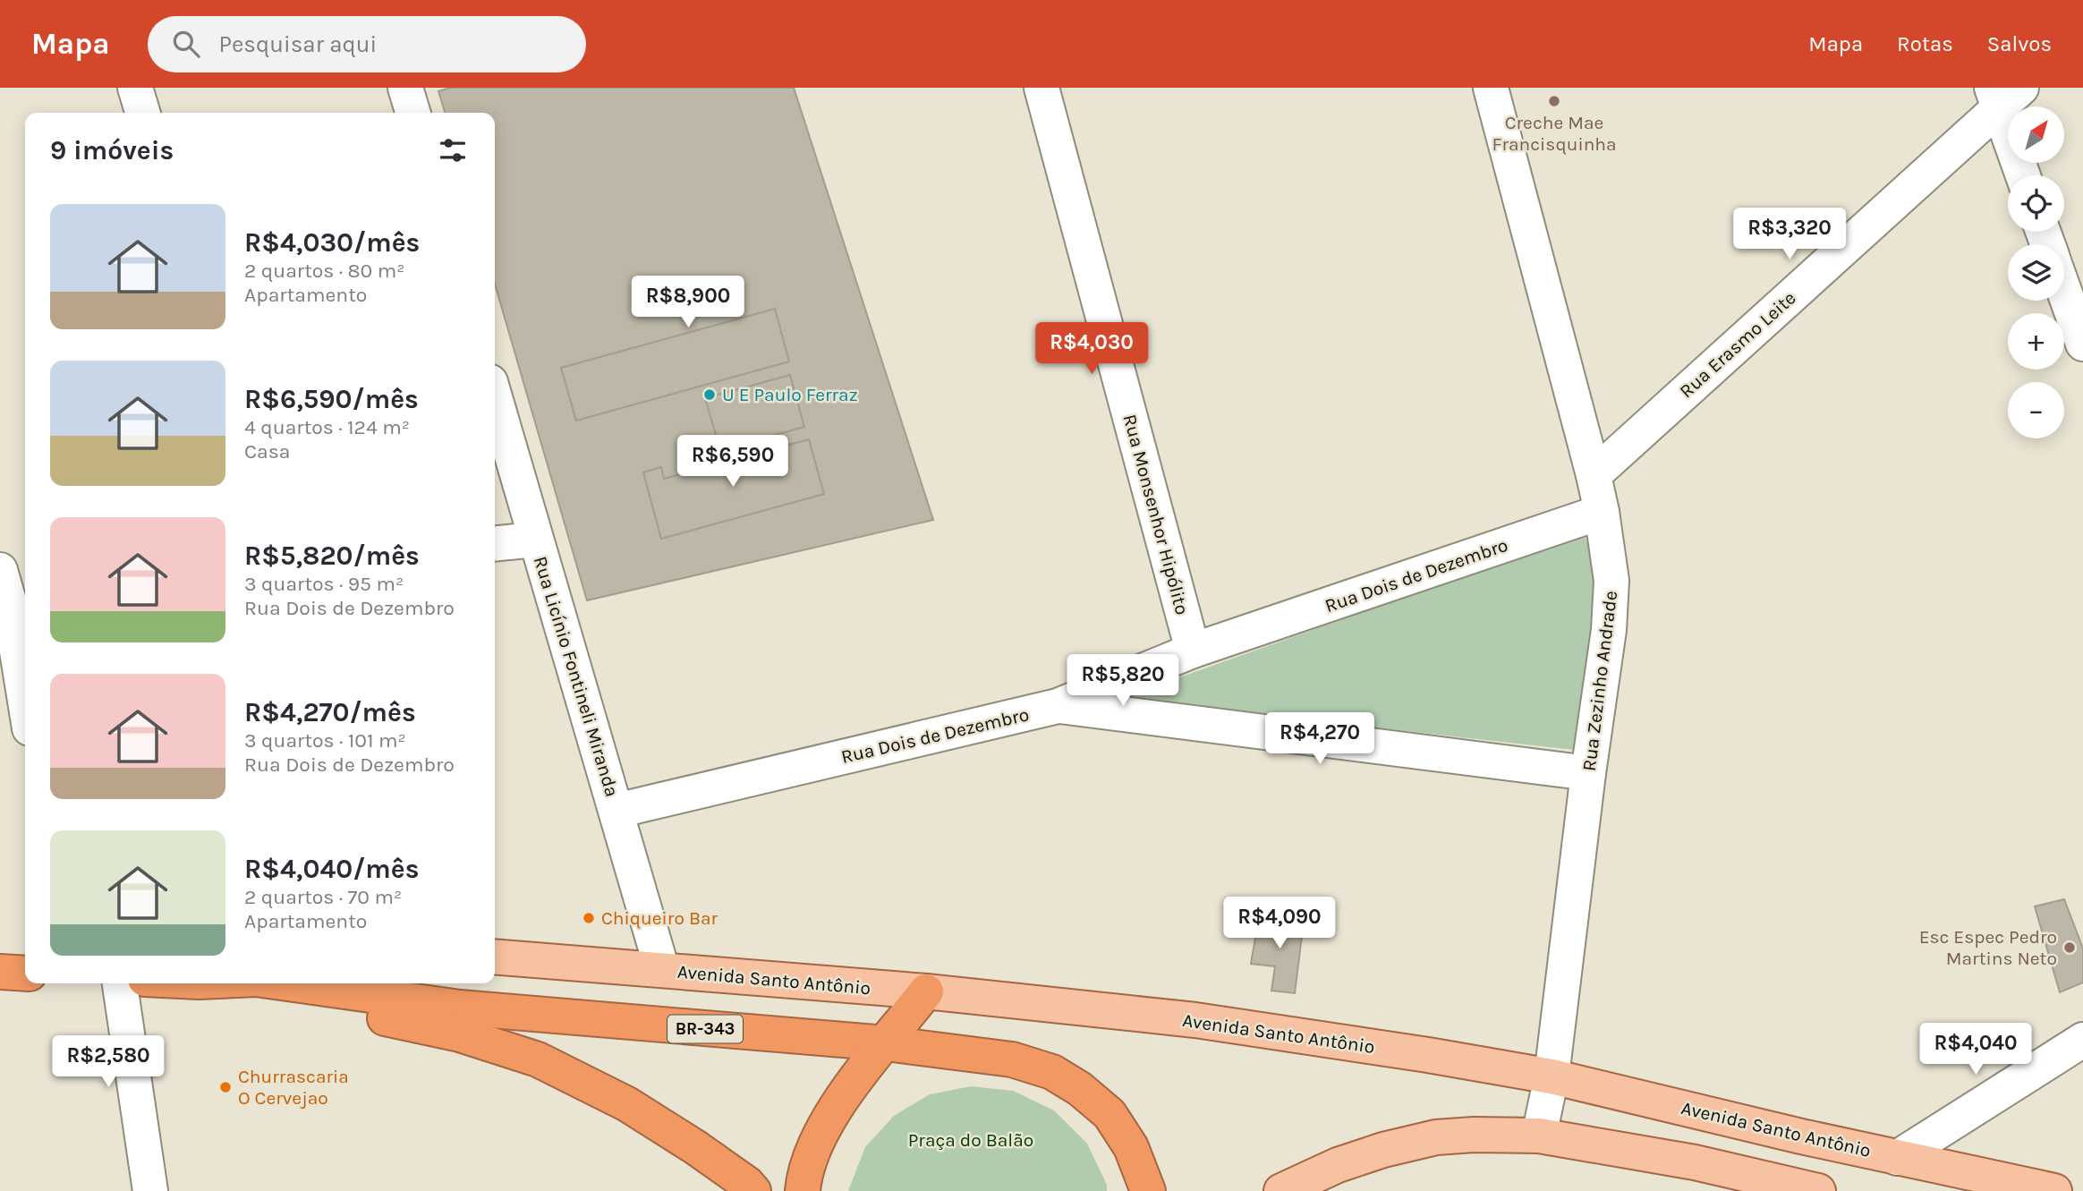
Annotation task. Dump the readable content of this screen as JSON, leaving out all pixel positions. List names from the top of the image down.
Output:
{
  "streets": {
    "highway": ["BR-343"],
    "main road": ["Avenida Santo Antônio"],
    "street": [
      "Rua Erasmo Leite",
      "Rua Monsenhor Hipólito",
      "Rua Dois de Dezembro",
      "Rua Licínio Fontineli Miranda",
      "Rua Zezinho Andrade"
    ]
  },
  "crossings": [
    ["Rua Erasmo Leite", "Rua Zezinho Andrade"],
    ["Rua Monsenhor Hipólito", "Rua Dois de Dezembro"],
    ["Rua Dois de Dezembro", "Rua Licínio Fontineli Miranda"],
    ["Rua Dois de Dezembro", "Rua Zezinho Andrade"],
    ["Rua Licínio Fontineli Miranda", "Avenida Santo Antônio"],
    ["Rua Zezinho Andrade", "Avenida Santo Antônio"]
  ],
  "parks": ["Praça do Balão"],
  "places": [
    "Creche Mae Francisquinha",
    "U E Paulo Ferraz",
    "Chiqueiro Bar",
    "Esc Espec Pedro Martins Neto",
    "Churrascaria O Cervejao"
  ],
  "north": "top right",
  "page": {
    "header": "Mapa",
    "search": "Pesquisar aqui",
    "nav": ["Mapa", "Rotas", "Salvos"],
    "map_buttons": ["+", "−"],
    "heading": "9 imóveis",
    "list": [
      {
        "name": "R$4,030/mês",
        "note": "2 quartos · 80 m² · Apartamento"
      },
      {
        "name": "R$6,590/mês",
        "note": "4 quartos · 124 m² · Casa"
      },
      {
        "name": "R$5,820/mês",
        "note": "3 quartos · 95 m² · Rua Dois de Dezembro"
      },
      {
        "name": "R$4,270/mês",
        "note": "3 quartos · 101 m² · Rua Dois de Dezembro"
      },
      {
        "name": "R$4,040/mês",
        "note": "2 quartos · 70 m² · Apartamento"
      }
    ],
    "price": [
      "R$3,320",
      "R$8,900",
      "R$4,030",
      "R$6,590",
      "R$5,820",
      "R$4,270",
      "R$4,090",
      "R$4,040",
      "R$2,580"
    ]
  }
}
